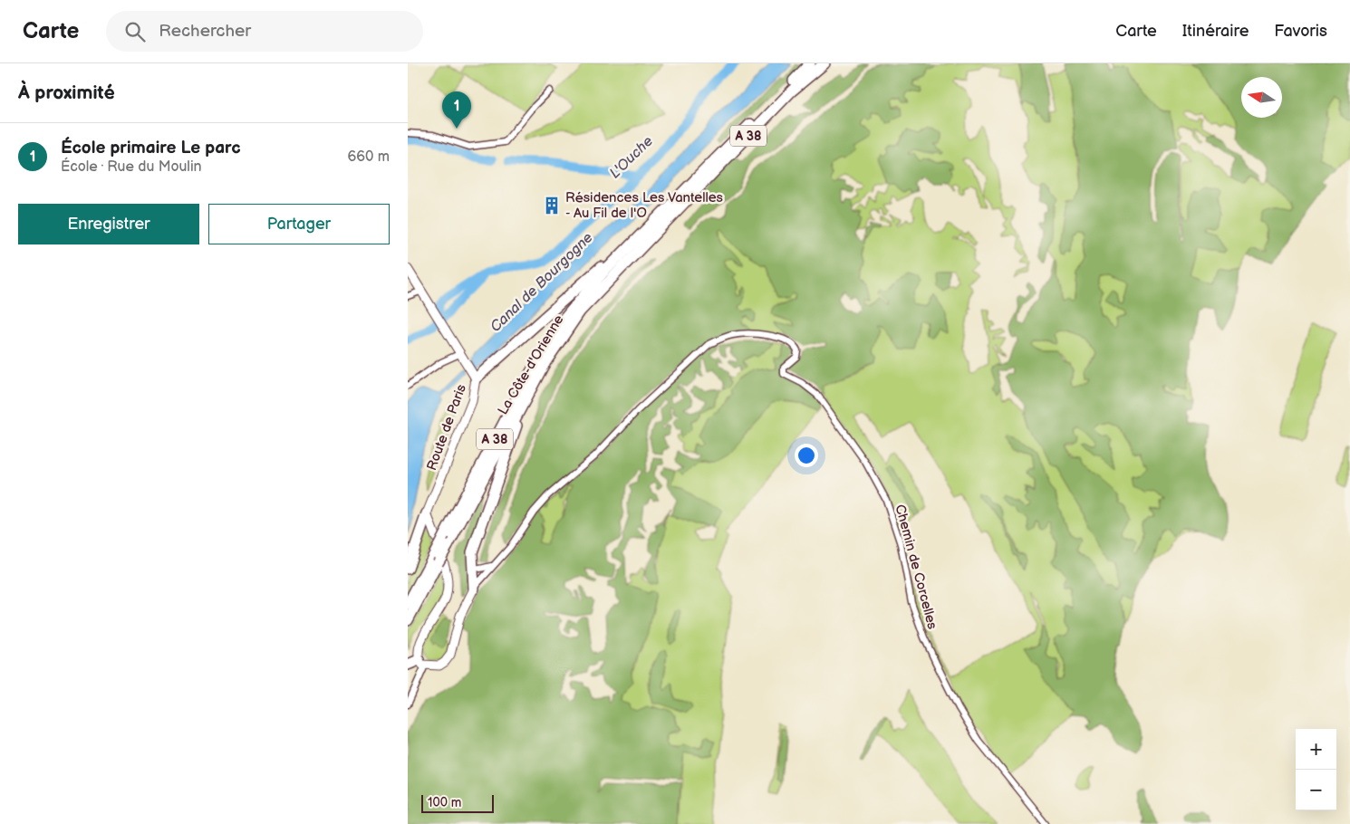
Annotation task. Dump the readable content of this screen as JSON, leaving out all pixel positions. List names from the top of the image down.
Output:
{
  "streets": {
    "highway": ["A 38", "La Côte-d'Orienne"],
    "main road": ["Route de Paris"],
    "street": ["Chemin de Corcelles"]
  },
  "water": ["L'Ouche", "Canal de Bourgogne"],
  "places": {
    "building": ["Résidences Les Vantelles - Au Fil de l'O"]
  },
  "scale_bar": "100 m",
  "north": "left",
  "page": {
    "header": "Carte",
    "search": "Rechercher",
    "nav": ["Carte", "Itinéraire", "Favoris"],
    "heading": "À proximité",
    "pins": "1",
    "list": [
      {
        "mark": "1",
        "name": "École primaire Le parc",
        "note": "École · Rue du Moulin",
        "value": "660 m"
      }
    ],
    "buttons": ["Enregistrer", "Partager"],
    "map_buttons": ["+", "−"],
    "scale": "100 m"
  }
}
